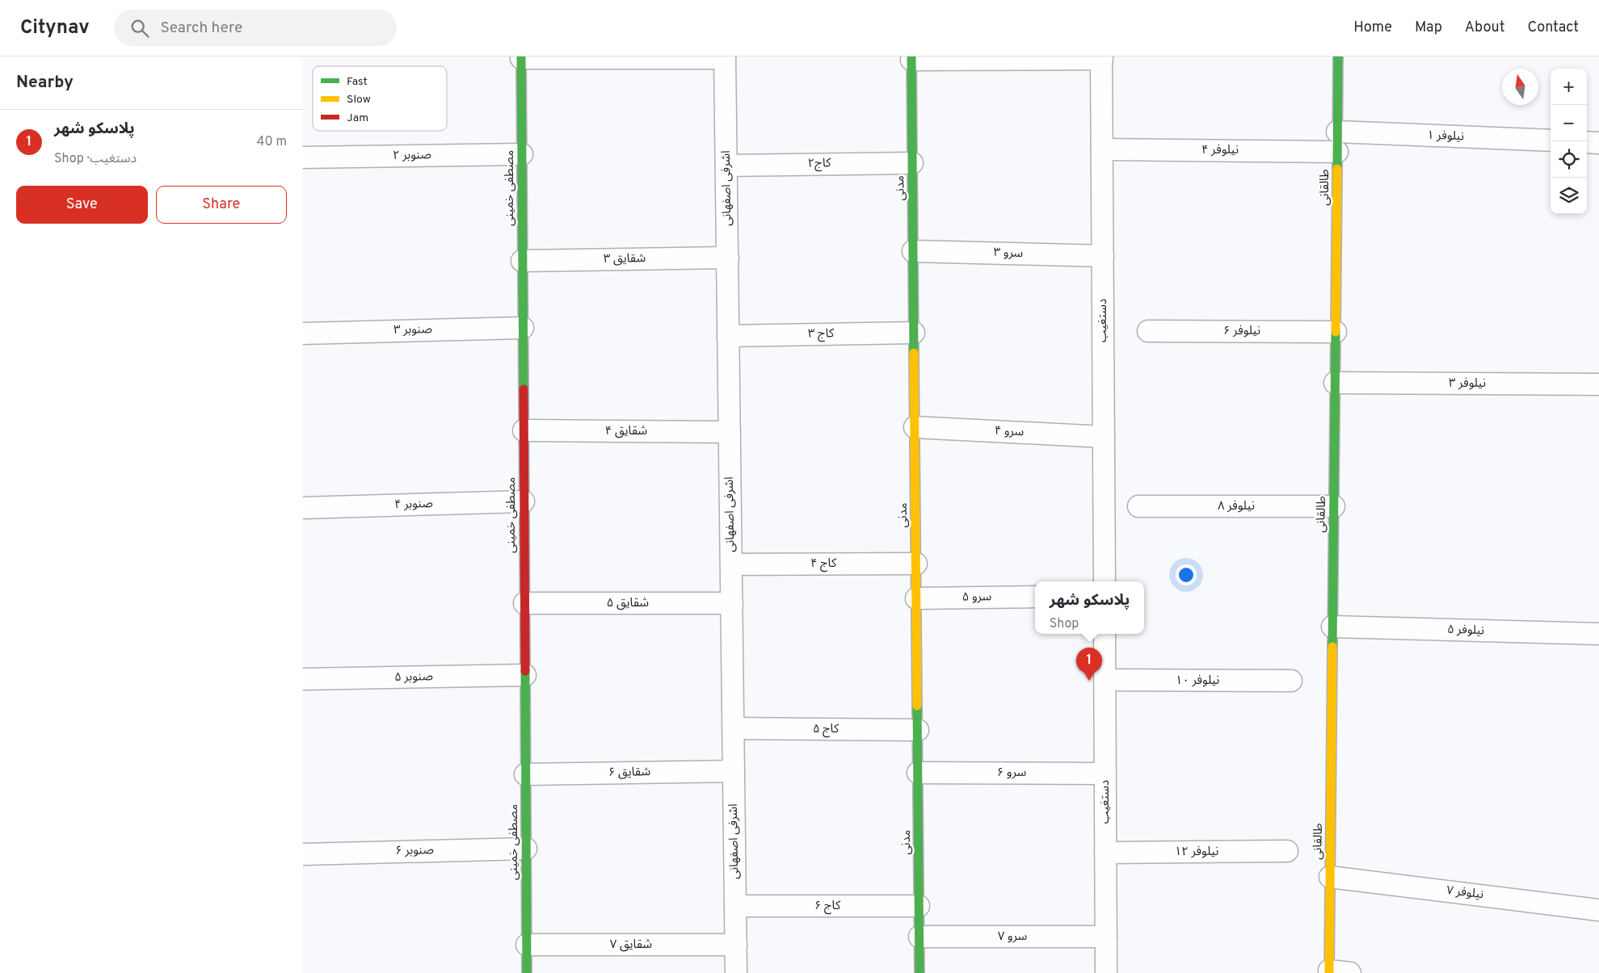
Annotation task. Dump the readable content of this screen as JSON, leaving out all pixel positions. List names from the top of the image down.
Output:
{
  "streets": {
    "street": [
      "نیلوفر ۱",
      "نیلوفر ۴",
      "صنوبر ۲",
      "کاج۲",
      "طالقانی",
      "مصطفی خمینی",
      "اشرفی اصفهانی",
      "مدنی",
      "سرو ۳",
      "شقایق ۳",
      "دستغیب",
      "صنوبر ۳",
      "نیلوفر ۶",
      "کاج ۳",
      "نیلوفر ۳",
      "شقایق ۴",
      "سرو ۴",
      "صنوبر ۴",
      "نیلوفر ۸",
      "کاج ۴",
      "سرو ۵",
      "شقایق ۵",
      "نیلوفر ۵",
      "صنوبر ۵",
      "نیلوفر ۱۰",
      "کاج ۵",
      "شقایق ۶",
      "سرو ۶",
      "صنوبر ۶",
      "نیلوفر ۱۲",
      "نیلوفر ۷",
      "کاج ۶",
      "سرو ۷",
      "شقایق ۷"
    ]
  },
  "crossings": [
    ["نیلوفر ۱", "نیلوفر ۴"],
    ["نیلوفر ۱", "طالقانی"],
    ["نیلوفر ۴", "طالقانی"],
    ["نیلوفر ۴", "دستغیب"],
    ["صنوبر ۲", "مصطفی خمینی"],
    ["کاج۲", "اشرفی اصفهانی"],
    ["کاج۲", "مدنی"],
    ["طالقانی", "نیلوفر ۶"],
    ["طالقانی", "نیلوفر ۳"],
    ["طالقانی", "نیلوفر ۸"],
    ["طالقانی", "نیلوفر ۵"],
    ["طالقانی", "نیلوفر ۷"],
    ["مصطفی خمینی", "شقایق ۳"],
    ["مصطفی خمینی", "صنوبر ۳"],
    ["مصطفی خمینی", "شقایق ۴"],
    ["مصطفی خمینی", "صنوبر ۴"],
    ["مصطفی خمینی", "شقایق ۵"],
    ["مصطفی خمینی", "صنوبر ۵"],
    ["مصطفی خمینی", "شقایق ۶"],
    ["مصطفی خمینی", "صنوبر ۶"],
    ["مصطفی خمینی", "شقایق ۷"],
    ["اشرفی اصفهانی", "شقایق ۳"],
    ["اشرفی اصفهانی", "کاج ۳"],
    ["اشرفی اصفهانی", "شقایق ۴"],
    ["اشرفی اصفهانی", "کاج ۴"],
    ["اشرفی اصفهانی", "شقایق ۵"],
    ["اشرفی اصفهانی", "کاج ۵"],
    ["اشرفی اصفهانی", "شقایق ۶"],
    ["اشرفی اصفهانی", "کاج ۶"],
    ["اشرفی اصفهانی", "شقایق ۷"],
    ["مدنی", "سرو ۳"],
    ["مدنی", "کاج ۳"],
    ["مدنی", "سرو ۴"],
    ["مدنی", "کاج ۴"],
    ["مدنی", "سرو ۵"],
    ["مدنی", "کاج ۵"],
    ["مدنی", "سرو ۶"],
    ["مدنی", "کاج ۶"],
    ["مدنی", "سرو ۷"],
    ["سرو ۳", "دستغیب"],
    ["دستغیب", "سرو ۴"],
    ["دستغیب", "نیلوفر ۱۰"],
    ["دستغیب", "سرو ۶"],
    ["دستغیب", "نیلوفر ۱۲"],
    ["دستغیب", "سرو ۷"]
  ],
  "legend": ["Fast", "Slow", "Jam"],
  "north": "top",
  "page": {
    "header": "Citynav",
    "search": "Search here",
    "nav": [
      "Home",
      "Map",
      "About",
      "Contact"
    ],
    "heading": "Nearby",
    "map_buttons": ["+", "−"],
    "list": [
      {
        "mark": "1",
        "name": "پلاسکو شهر",
        "note": "Shop · دستغیب",
        "value": "40 m"
      }
    ],
    "buttons": ["Save", "Share"],
    "popup": ["پلاسکو شهر", "Shop"],
    "pins": "1"
  }
}
